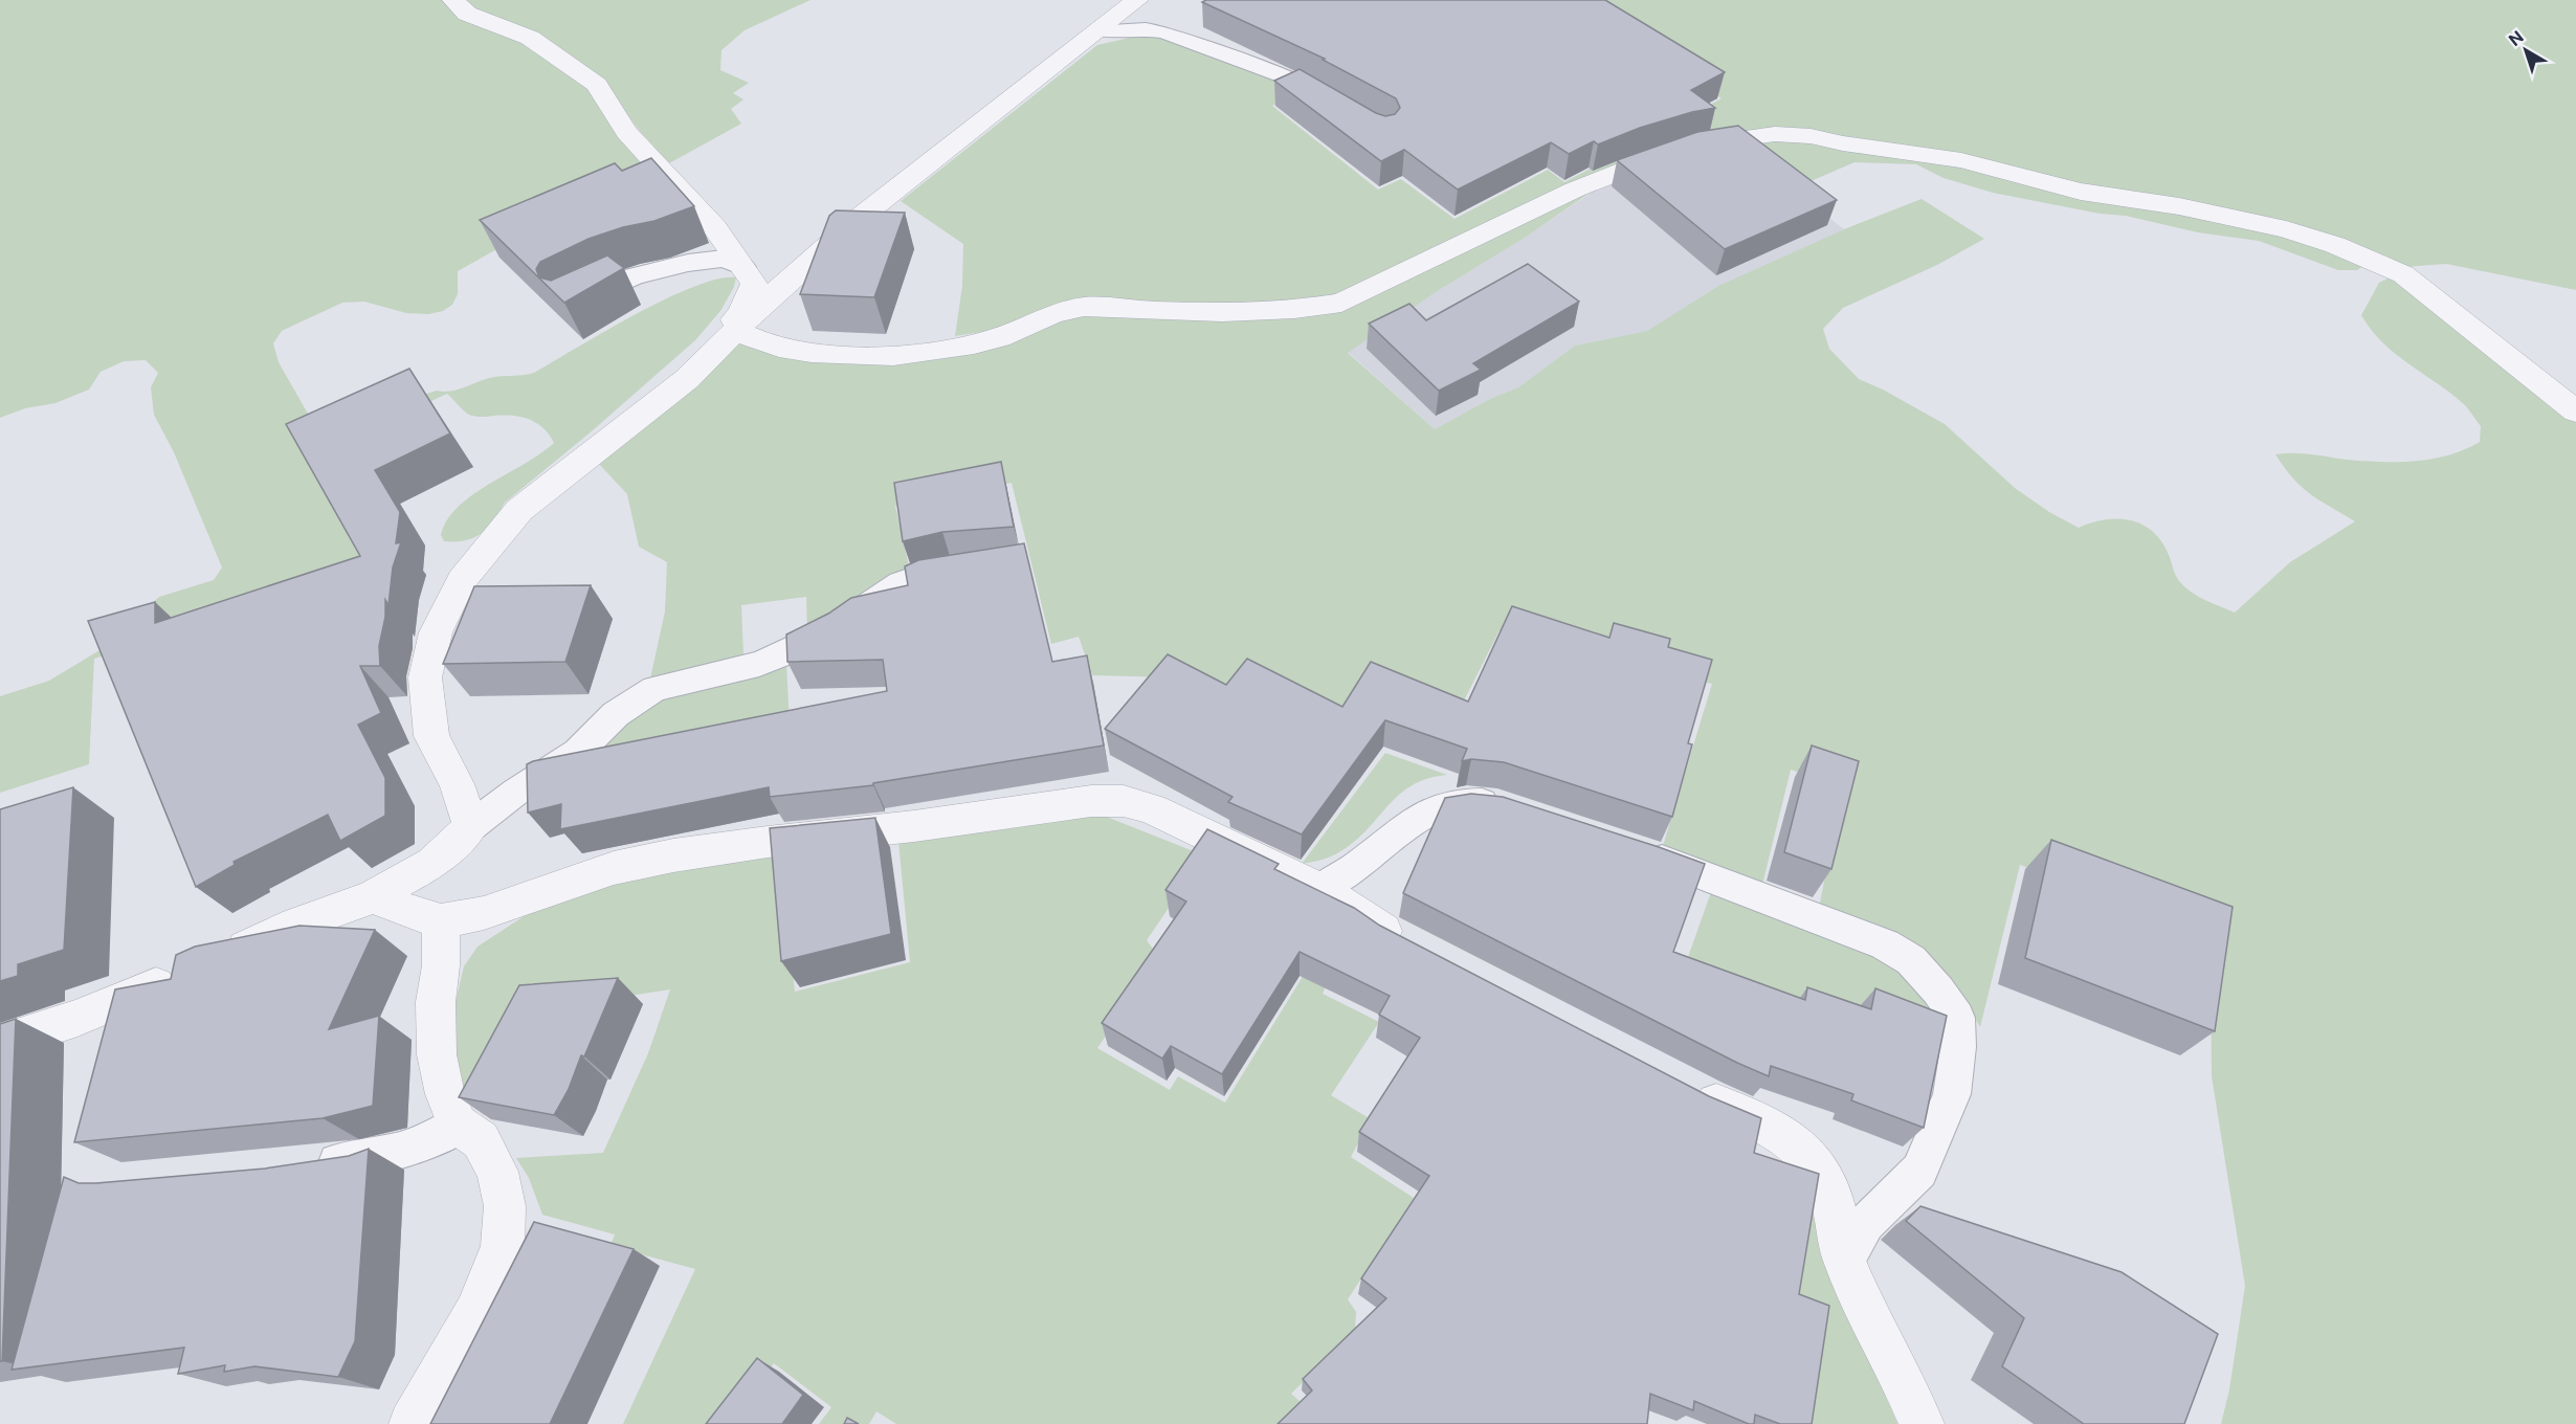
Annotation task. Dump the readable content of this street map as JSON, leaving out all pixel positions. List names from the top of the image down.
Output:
{
  "north": "top left"
}
